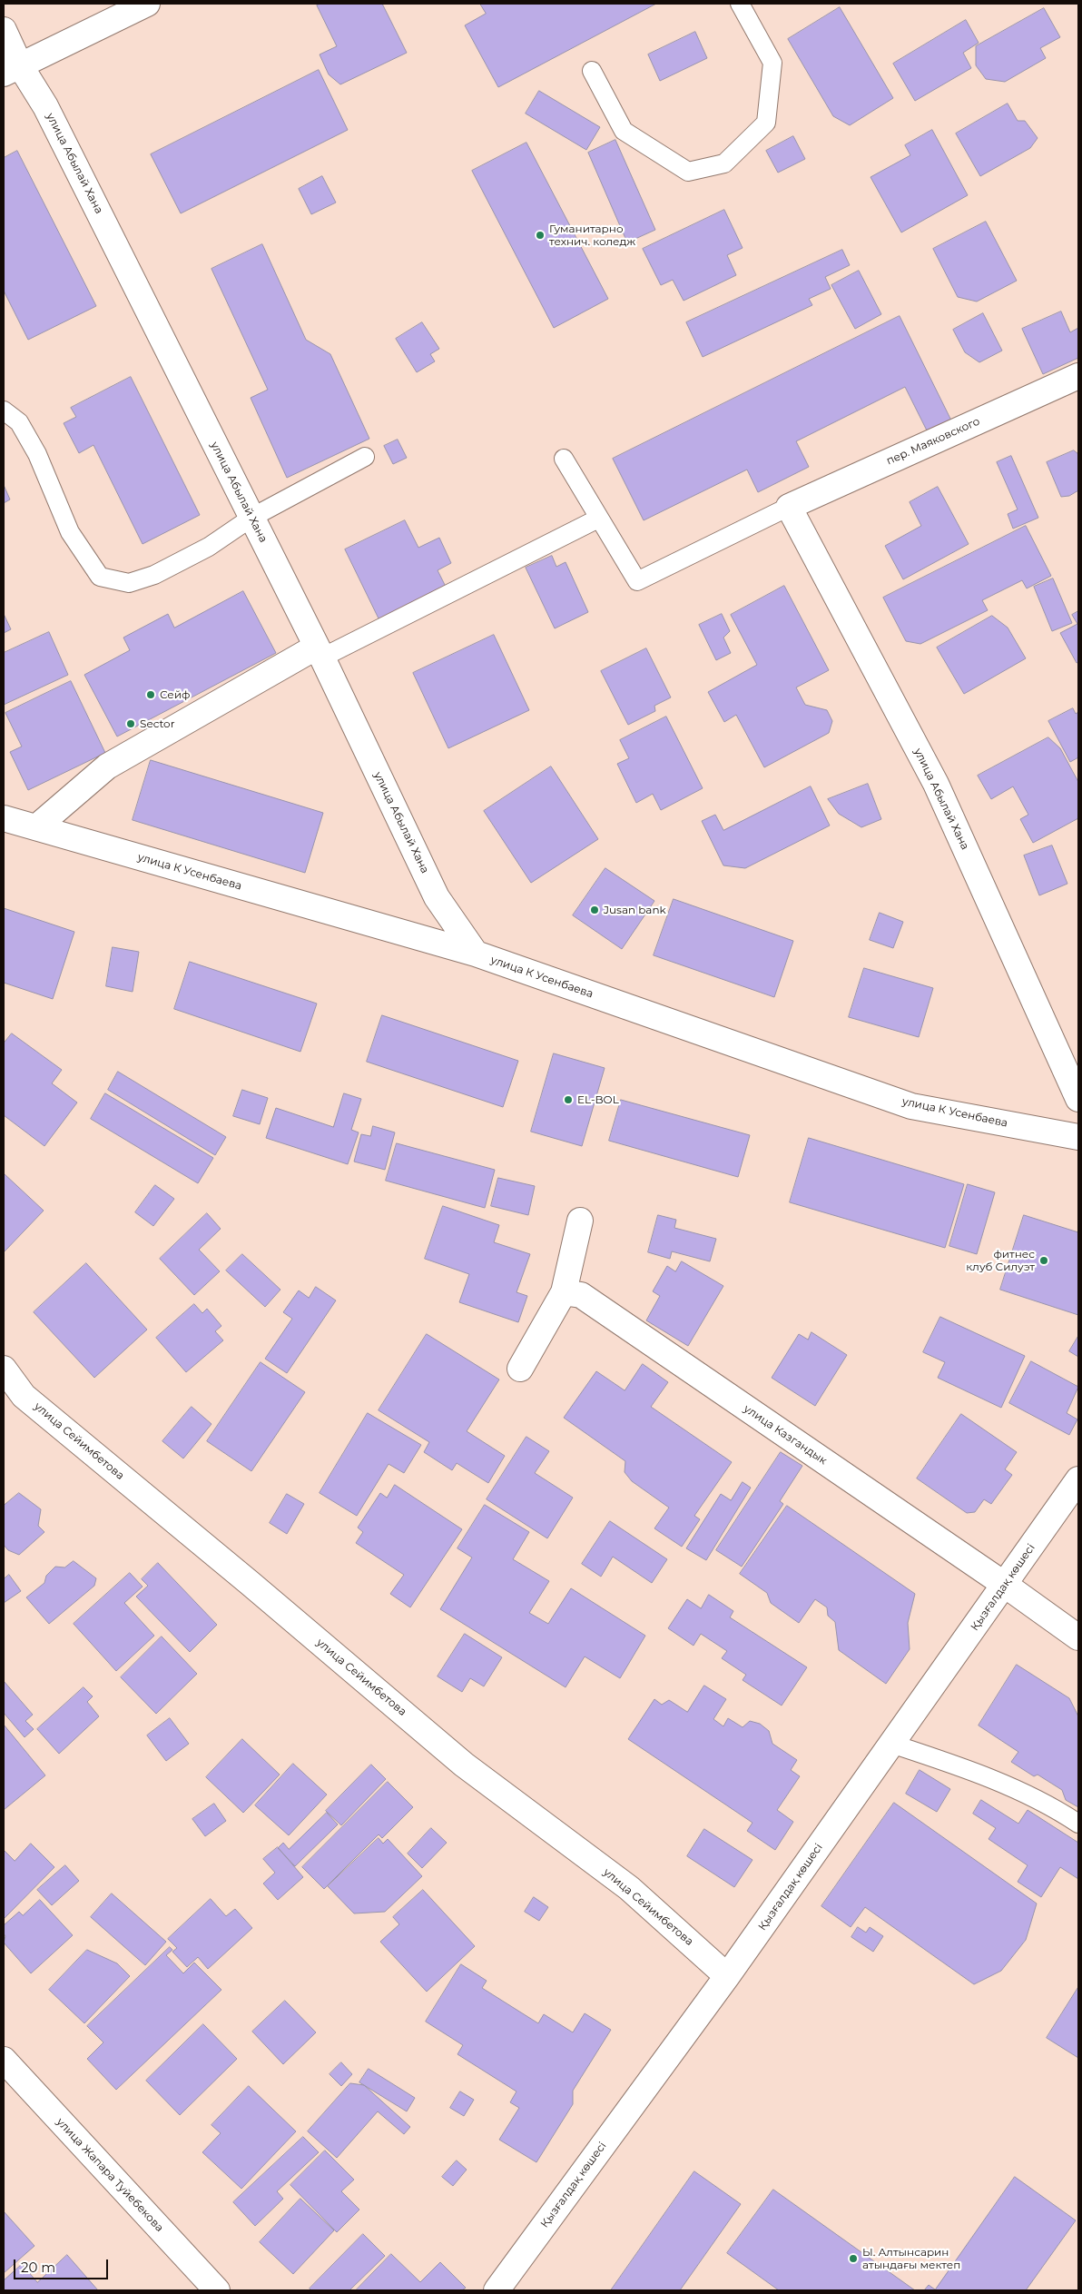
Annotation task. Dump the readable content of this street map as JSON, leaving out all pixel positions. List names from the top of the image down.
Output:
{
  "streets": {
    "street": [
      "улица Абылай Хана",
      "пер. Маяковского",
      "улица К Усенбаева",
      "улица Казгандык",
      "улица Сейимбетова",
      "Қызғалдақ көшесі",
      "улица Жапара Туйебекова"
    ]
  },
  "crossings": [
    ["улица Абылай Хана", "пер. Маяковского"],
    ["улица Абылай Хана", "улица К Усенбаева"],
    ["улица Казгандык", "Қызғалдақ көшесі"],
    ["улица Сейимбетова", "Қызғалдақ көшесі"]
  ],
  "places": [
    "Гуманитарно технич. коледж",
    "Сейф",
    "Sector",
    "Jusan bank",
    "EL-BOL",
    "фитнес клуб Силуэт",
    "Ы. Алтынсарин атындағы мектеп"
  ],
  "scale_bar": "20 m"
}
